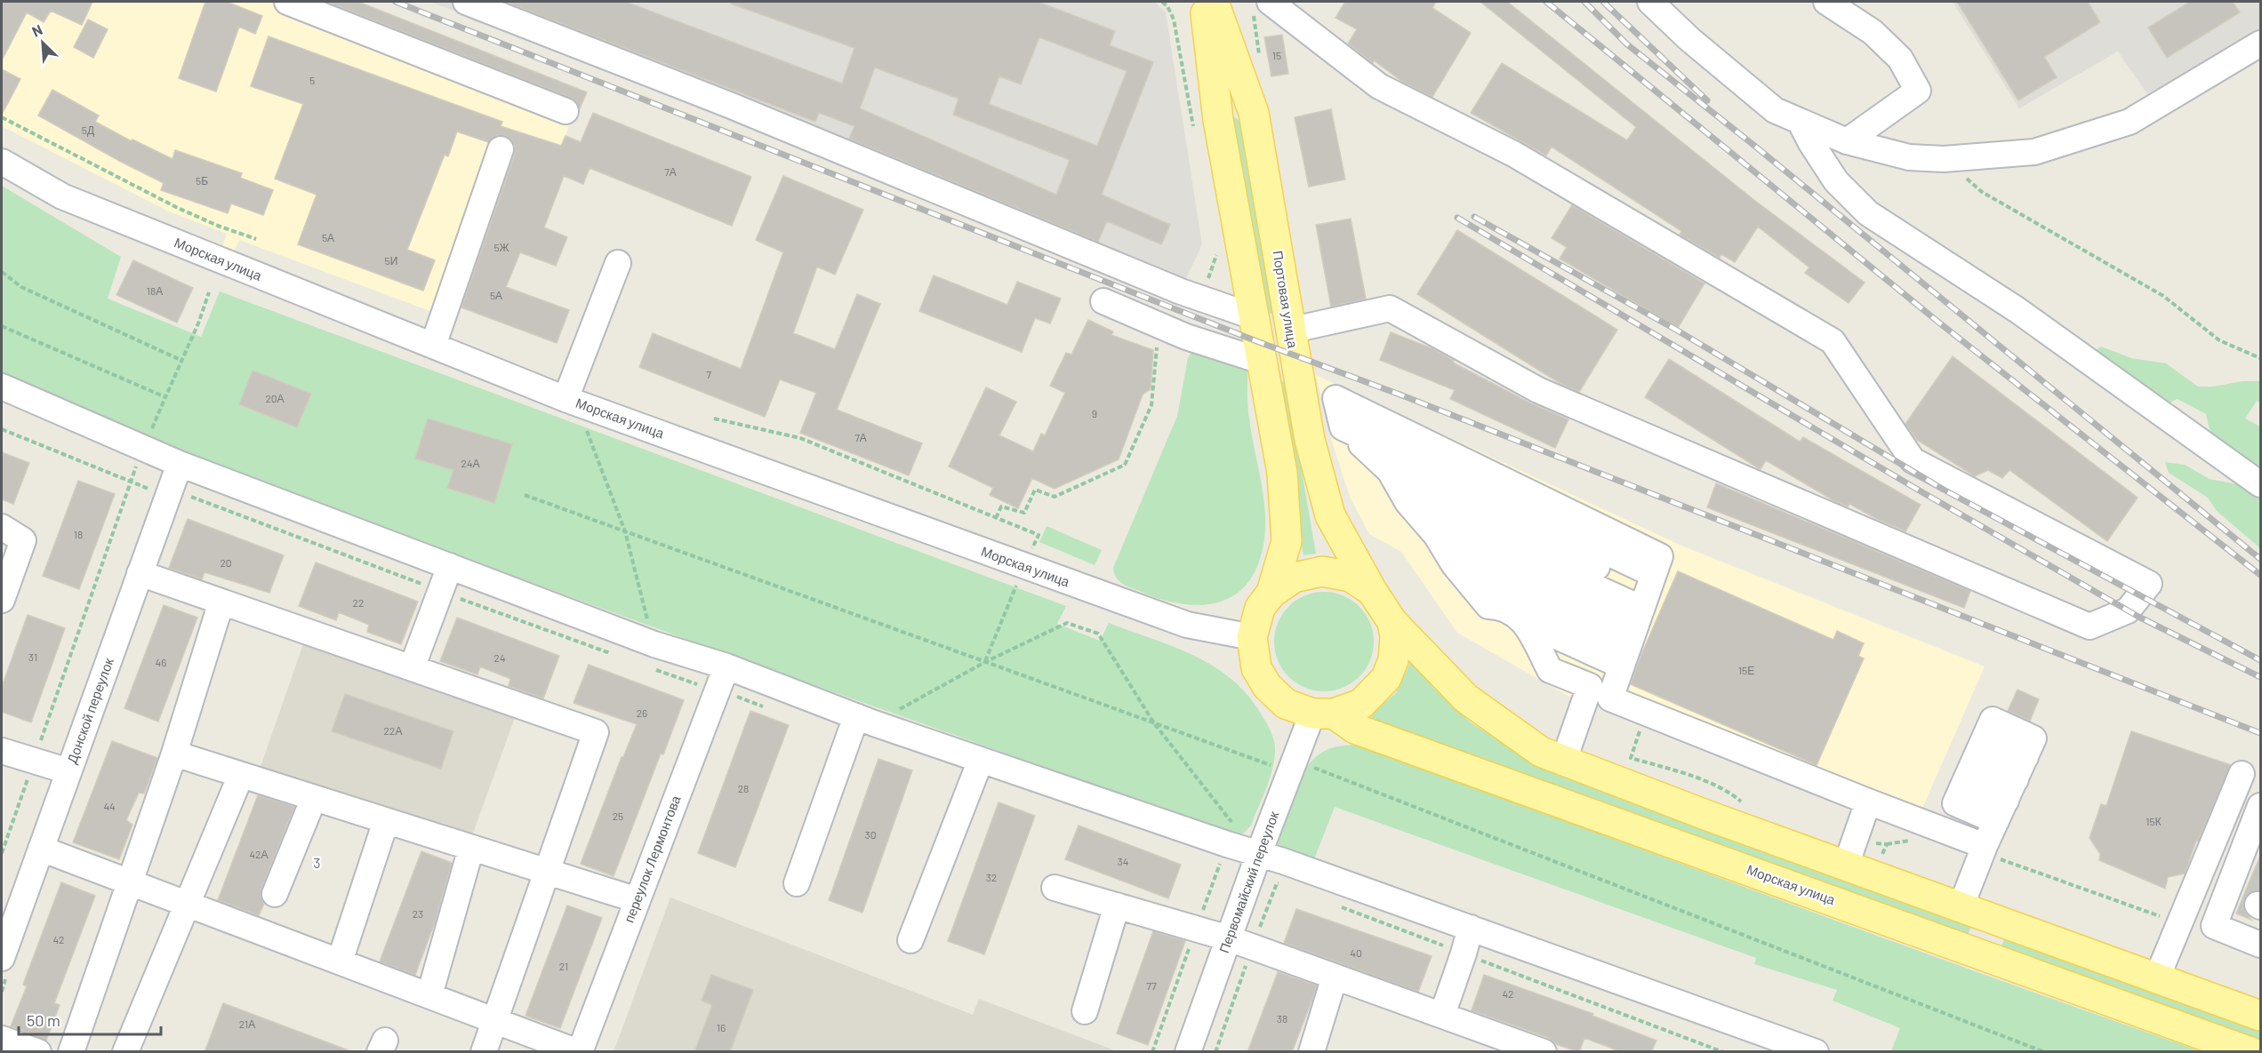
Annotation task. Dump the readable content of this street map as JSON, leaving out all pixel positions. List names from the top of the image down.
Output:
{
  "streets": {
    "main road": ["Морская улица", "Портовая улица"],
    "street": ["Донской переулок", "переулок Лермонтова", "Первомайский переулок"]
  },
  "crossings": [
    ["Морская улица", "Портовая улица"],
    ["Морская улица", "Первомайский переулок"],
    ["Портовая улица", "Первомайский переулок"]
  ],
  "districts": ["3"],
  "house_numbers": [
    "15",
    "5",
    "5Д",
    "7А",
    "5Б",
    "5А",
    "5Ж",
    "5И",
    "18А",
    "5А",
    "7",
    "20А",
    "9",
    "7А",
    "24А",
    "18",
    "20",
    "22",
    "31",
    "24",
    "46",
    "15Е",
    "26",
    "22А",
    "28",
    "44",
    "25",
    "15К",
    "30",
    "42А",
    "34",
    "32",
    "23",
    "42",
    "40",
    "21",
    "77",
    "42",
    "38",
    "21А",
    "16"
  ],
  "scale_bar": "50 m",
  "north": "top left"
}
